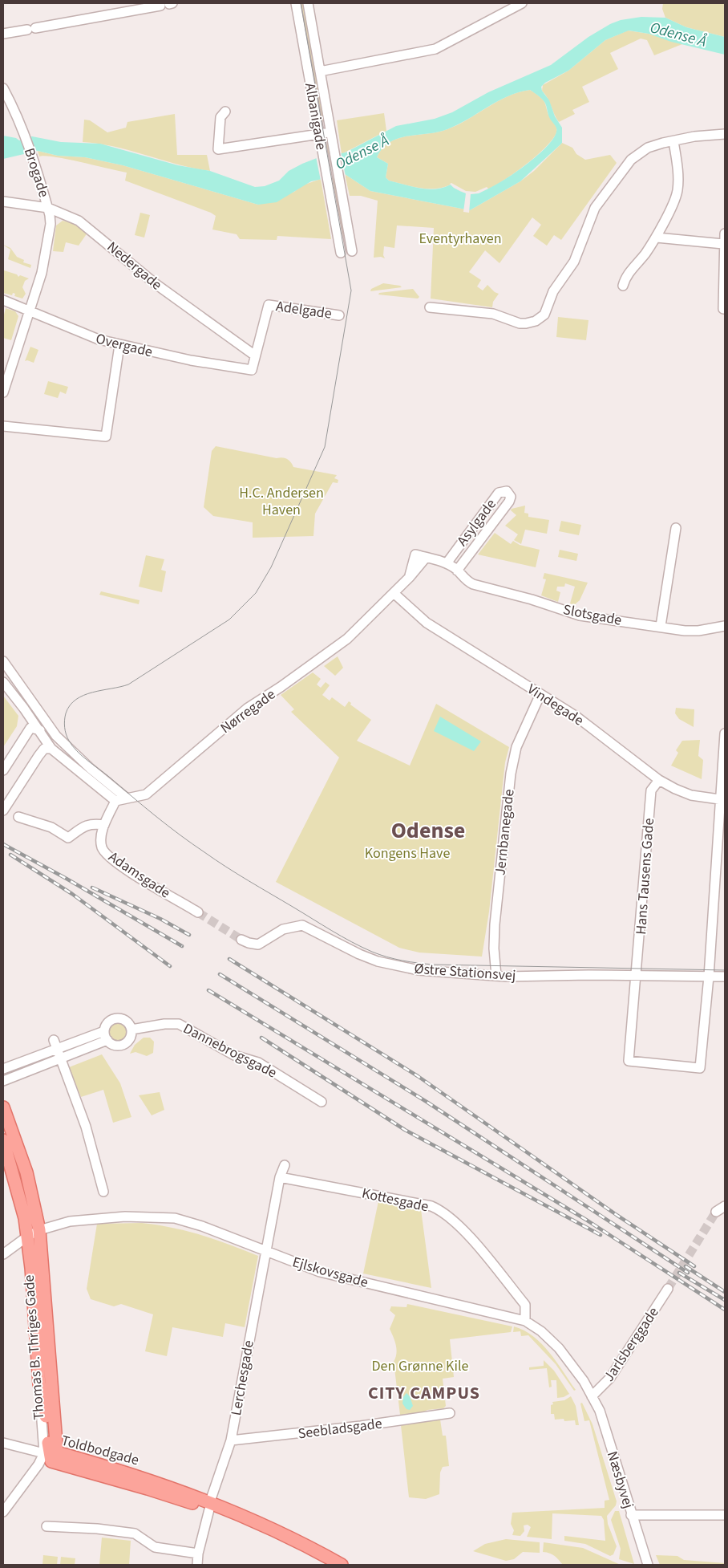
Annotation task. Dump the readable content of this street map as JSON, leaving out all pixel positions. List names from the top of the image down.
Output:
{
  "streets": {
    "main road": ["Thomas B. Thriges Gade", "Toldbodgade"],
    "street": [
      "Albanigade",
      "Brogade",
      "Nedergade",
      "Adelgade",
      "Overgade",
      "Asylgade",
      "Slotsgade",
      "Vindegade",
      "Nørregade",
      "Jernbanegade",
      "Adamsgade",
      "Hans Tausens Gade",
      "Østre Stationsvej",
      "Dannebrogsgade",
      "Kottesgade",
      "Ejlskovsgade",
      "Jarlsberggade",
      "Lerchesgade",
      "Seebladsgade",
      "Næsbyvej"
    ]
  },
  "crossings": [
    ["Brogade", "Nedergade"],
    ["Brogade", "Overgade"],
    ["Nedergade", "Adelgade"],
    ["Nedergade", "Overgade"],
    ["Adelgade", "Overgade"],
    ["Asylgade", "Slotsgade"],
    ["Vindegade", "Nørregade"],
    ["Vindegade", "Jernbanegade"],
    ["Vindegade", "Hans Tausens Gade"],
    ["Jernbanegade", "Østre Stationsvej"],
    ["Hans Tausens Gade", "Østre Stationsvej"],
    ["Kottesgade", "Ejlskovsgade"],
    ["Ejlskovsgade", "Jarlsberggade"],
    ["Ejlskovsgade", "Thomas B. Thriges Gade"],
    ["Ejlskovsgade", "Lerchesgade"],
    ["Ejlskovsgade", "Næsbyvej"],
    ["Jarlsberggade", "Næsbyvej"],
    ["Thomas B. Thriges Gade", "Toldbodgade"],
    ["Lerchesgade", "Seebladsgade"],
    ["Lerchesgade", "Toldbodgade"]
  ],
  "districts": ["Odense", "CITY CAMPUS"],
  "water": ["Odense Å"],
  "parks": [
    "Eventyrhaven",
    "H.C. Andersen Haven",
    "Kongens Have",
    "Den Grønne Kile"
  ]
}
